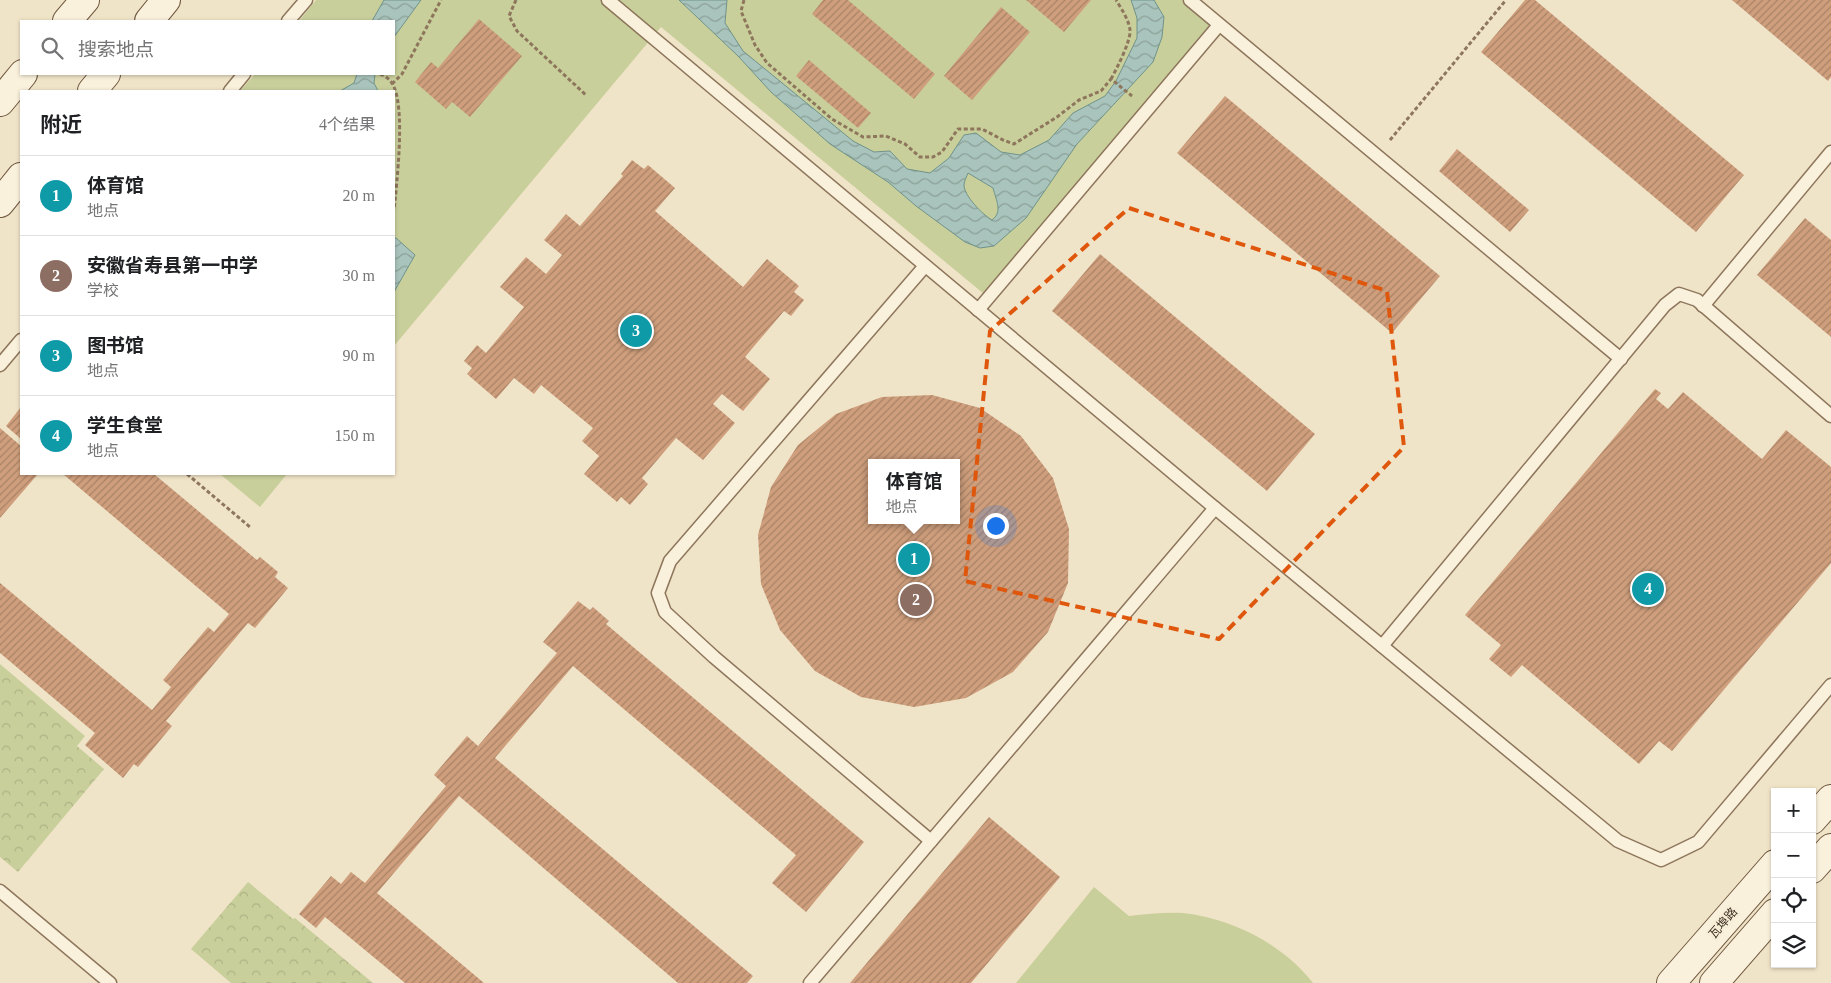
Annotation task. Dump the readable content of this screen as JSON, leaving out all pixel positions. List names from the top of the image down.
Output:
{
  "streets": {
    "street": ["瓦埠路"]
  },
  "page": {
    "search": "搜索地点",
    "heading": ["附近", "4个结果"],
    "list": [
      {
        "mark": "1",
        "name": "体育馆",
        "note": "地点",
        "value": "20 m"
      },
      {
        "mark": "2",
        "name": "安徽省寿县第一中学",
        "note": "学校",
        "value": "30 m"
      },
      {
        "mark": "3",
        "name": "图书馆",
        "note": "地点",
        "value": "90 m"
      },
      {
        "mark": "4",
        "name": "学生食堂",
        "note": "地点",
        "value": "150 m"
      }
    ],
    "pins": [
      "3",
      "1",
      "4",
      "2"
    ],
    "popup": ["体育馆", "地点"],
    "map_buttons": ["+", "−"]
  }
}
